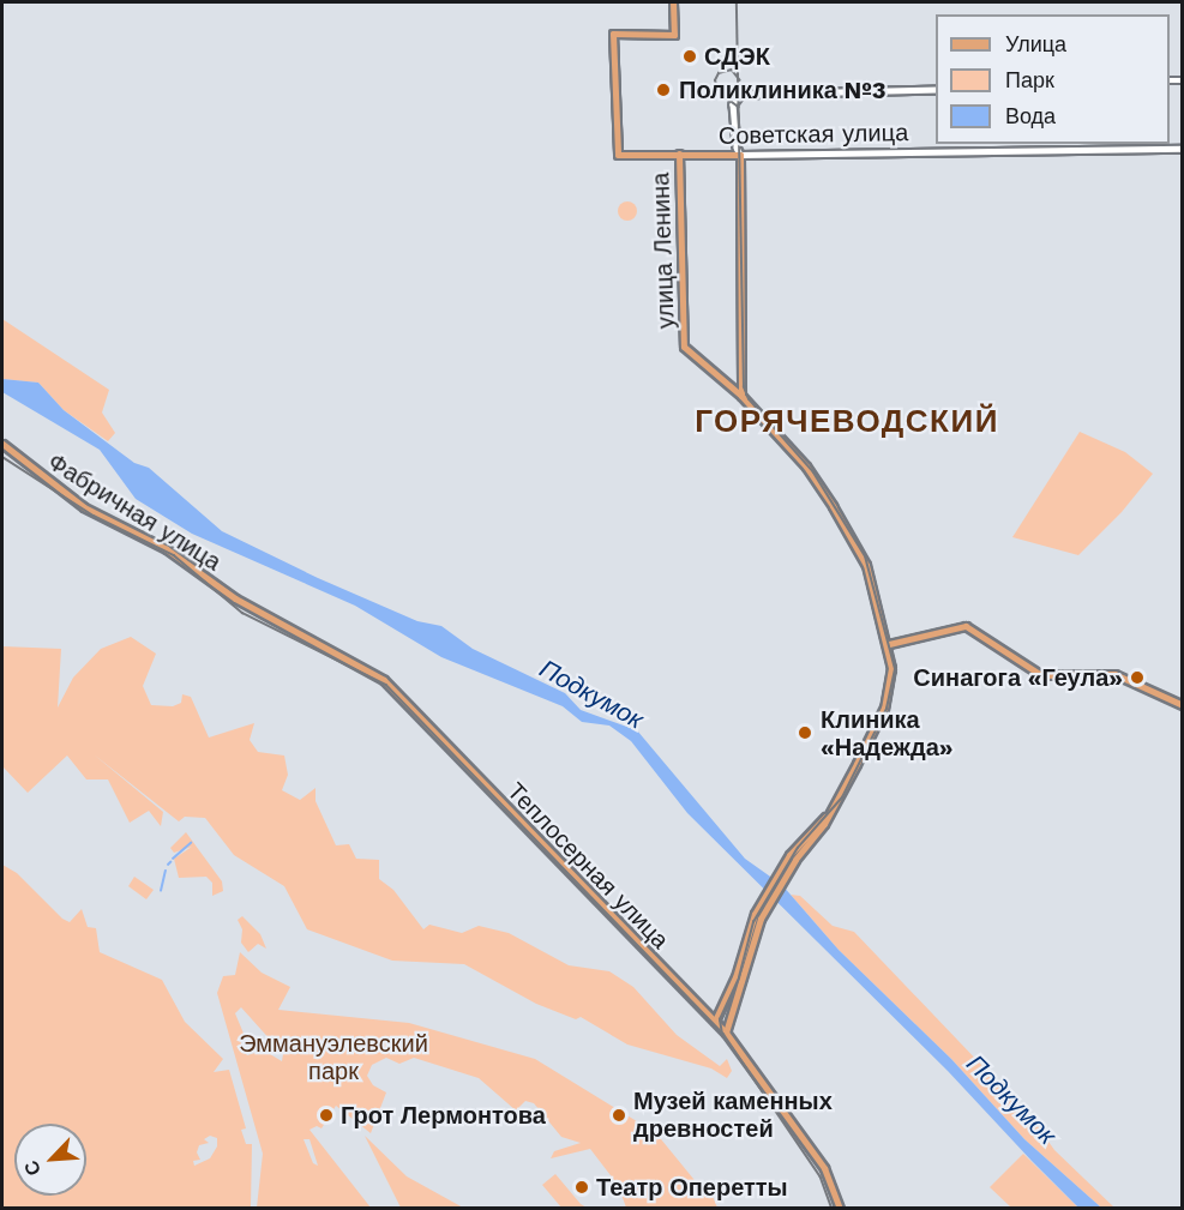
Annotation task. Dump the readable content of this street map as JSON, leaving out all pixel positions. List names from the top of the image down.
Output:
{
  "streets": {
    "main road": [
      "Советская улица",
      "улица Ленина",
      "Фабричная улица",
      "Теплосерная улица"
    ]
  },
  "crossings": [
    ["Советская улица", "улица Ленина"],
    ["Фабричная улица", "Теплосерная улица"]
  ],
  "districts": ["ГОРЯЧЕВОДСКИЙ"],
  "water": ["Подкумок"],
  "parks": ["Эммануэлевский парк"],
  "places": [
    "СДЭК",
    "Поликлиника №3",
    "Синагога «Геула»",
    "Клиника «Надежда»",
    "Грот Лермонтова",
    "Музей каменных древностей",
    "Театр Оперетты"
  ],
  "legend": ["Улица", "Парк", "Вода"],
  "north": "bottom left"
}
